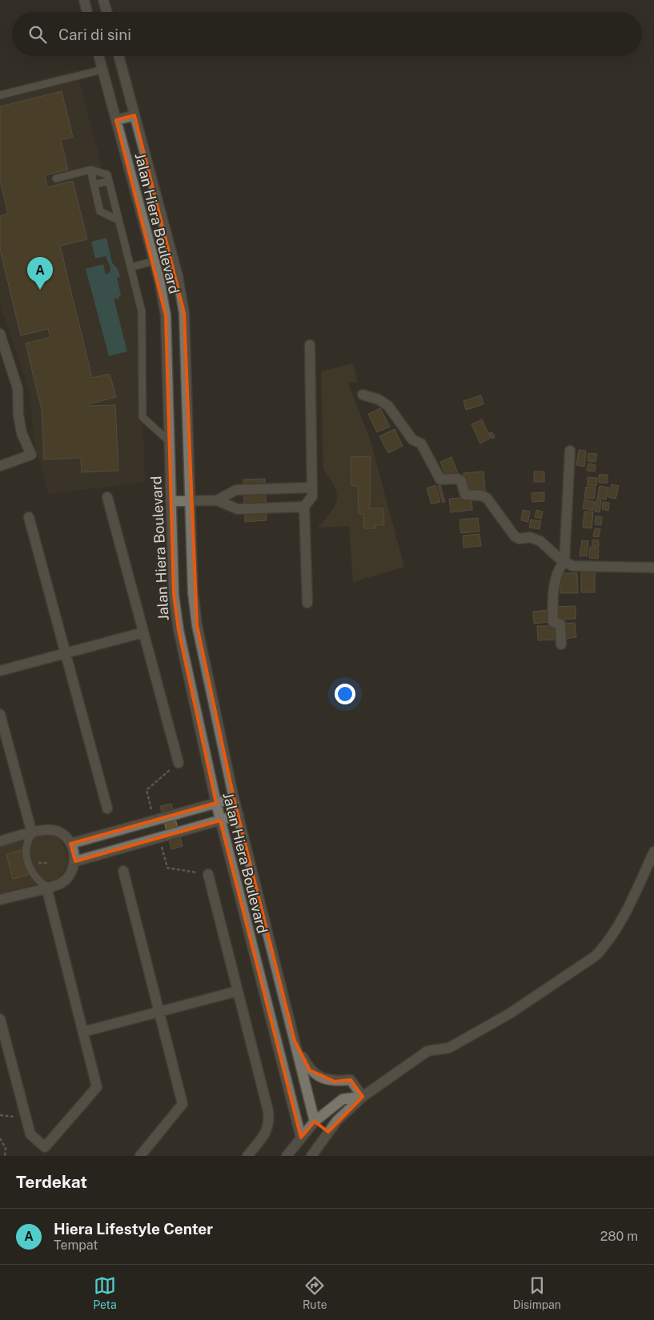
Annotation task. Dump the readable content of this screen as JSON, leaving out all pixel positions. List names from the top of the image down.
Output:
{
  "streets": {
    "street": ["Jalan Hiera Boulevard"]
  },
  "page": {
    "search": "Cari di sini",
    "pins": "A",
    "heading": "Terdekat",
    "list": [
      {
        "mark": "A",
        "name": "Hiera Lifestyle Center",
        "note": "Tempat",
        "value": "280 m"
      }
    ],
    "nav": ["Peta", "Rute", "Disimpan"]
  }
}
